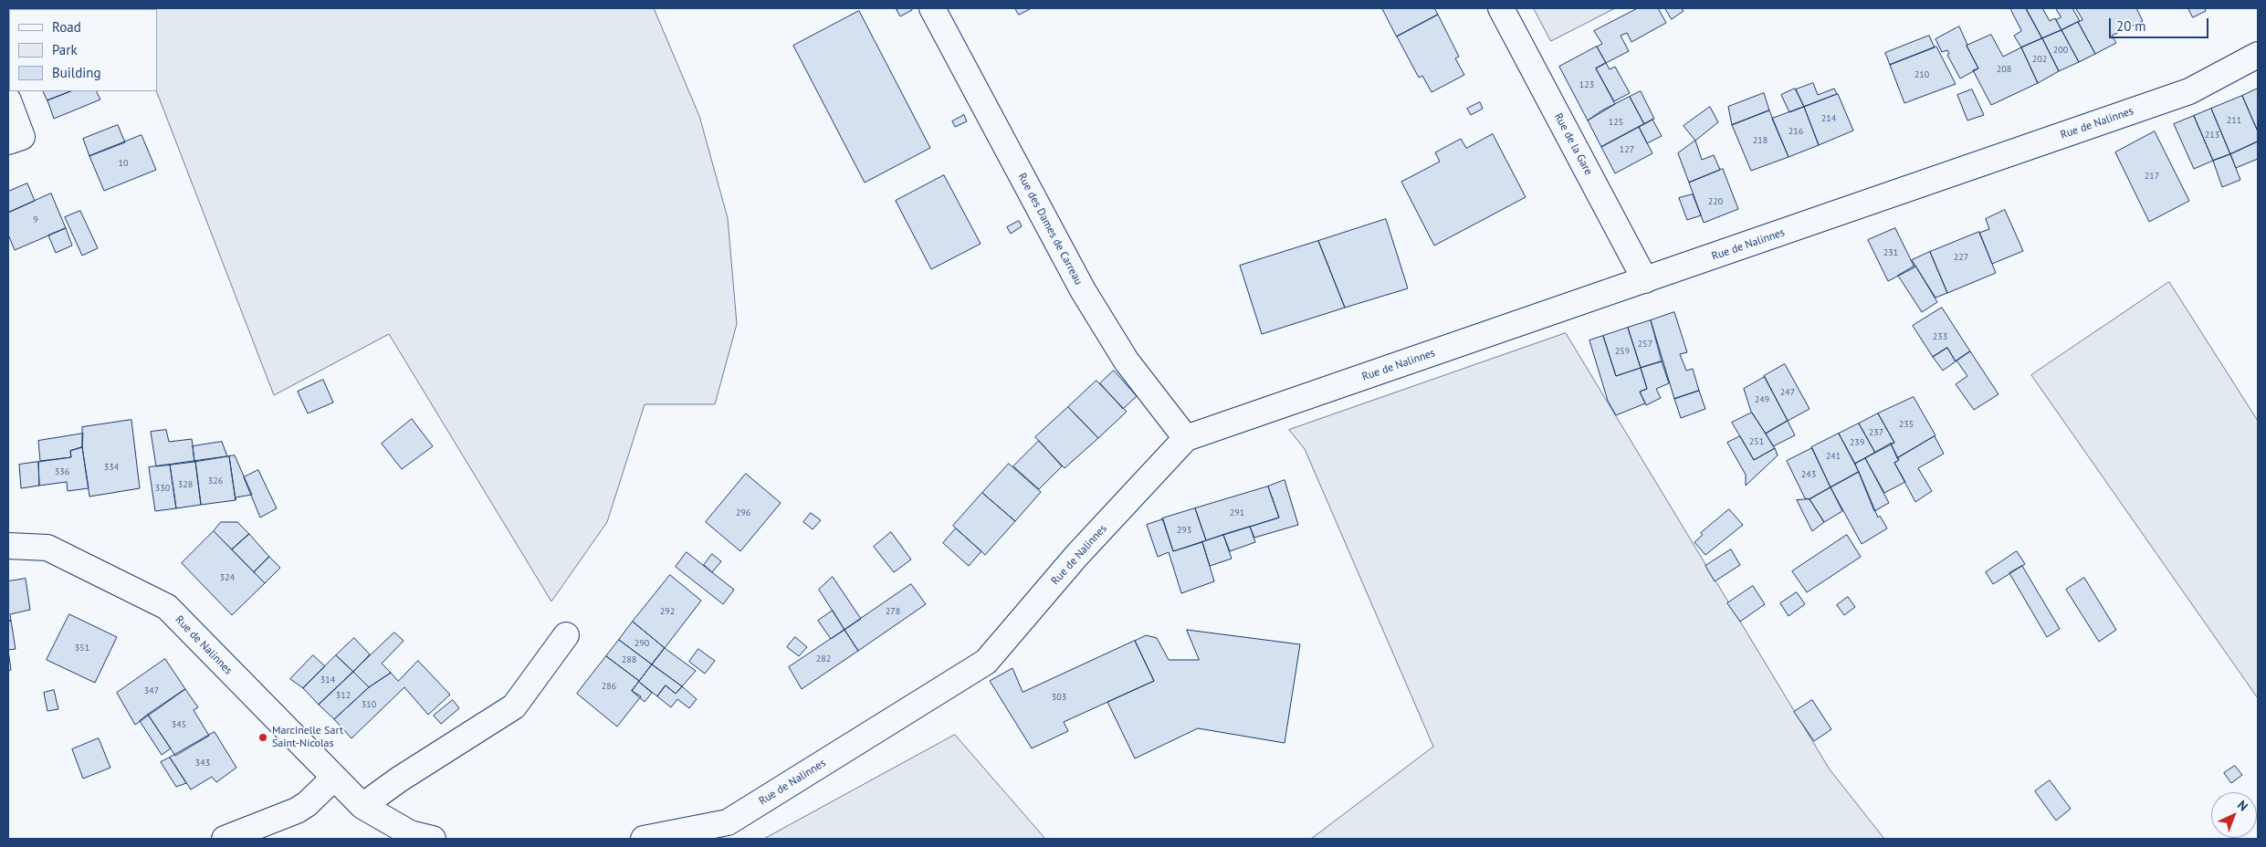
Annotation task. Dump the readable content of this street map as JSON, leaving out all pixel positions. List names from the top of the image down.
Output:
{
  "streets": {
    "street": ["Rue de Nalinnes", "Rue de la Gare", "Rue des Dames de Carreau"]
  },
  "crossings": [
    ["Rue de Nalinnes", "Rue de la Gare"],
    ["Rue de Nalinnes", "Rue des Dames de Carreau"]
  ],
  "places": ["Marcinelle Sart Saint-Nicolas"],
  "house_numbers": [
    "200",
    "202",
    "208",
    "210",
    "123",
    "214",
    "211",
    "125",
    "216",
    "213",
    "218",
    "127",
    "10",
    "217",
    "220",
    "9",
    "231",
    "227",
    "233",
    "257",
    "259",
    "247",
    "249",
    "235",
    "237",
    "251",
    "239",
    "241",
    "334",
    "336",
    "243",
    "326",
    "328",
    "330",
    "296",
    "291",
    "293",
    "324",
    "292",
    "278",
    "290",
    "351",
    "282",
    "288",
    "314",
    "286",
    "347",
    "312",
    "303",
    "310",
    "345",
    "343"
  ],
  "legend": ["Road", "Park", "Building"],
  "scale_bar": "20 m",
  "north": "top right"
}
